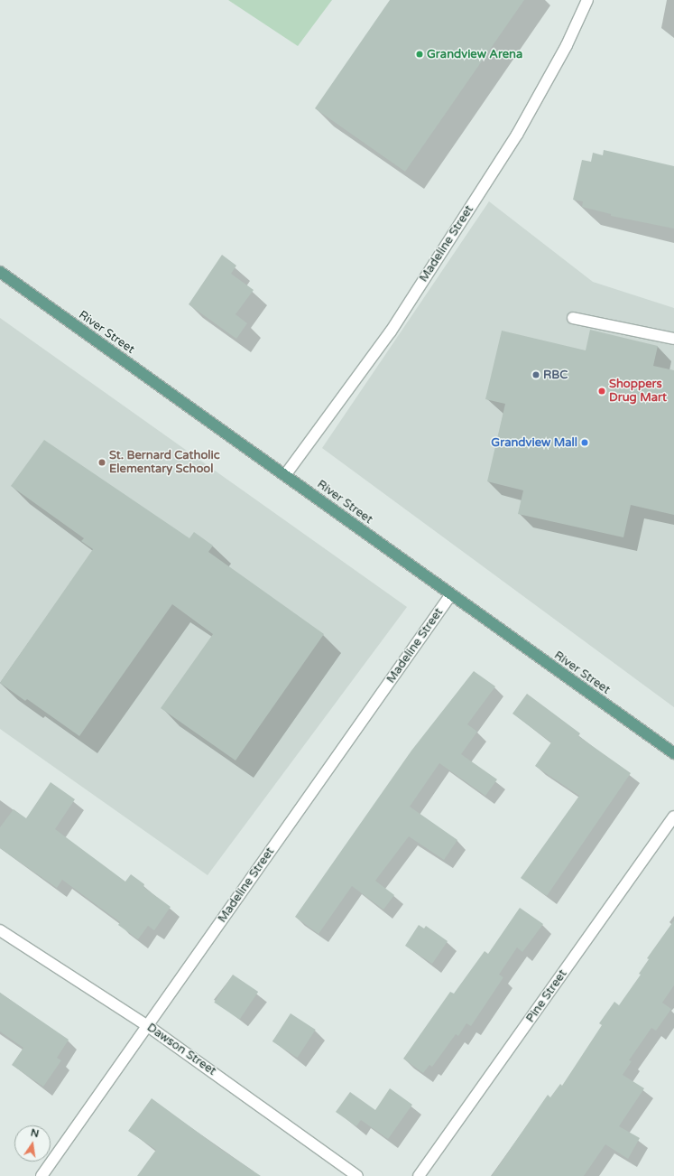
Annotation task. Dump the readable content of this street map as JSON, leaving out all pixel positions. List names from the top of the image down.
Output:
{
  "streets": {
    "main road": ["River Street"],
    "street": ["Madeline Street", "Pine Street", "Dawson Street"]
  },
  "crossings": [
    ["Madeline Street", "River Street"],
    ["Madeline Street", "Dawson Street"]
  ],
  "places": [
    "Grandview Arena",
    "RBC",
    "Shoppers Drug Mart",
    "Grandview Mall",
    "St. Bernard Catholic Elementary School"
  ],
  "north": "top"
}
